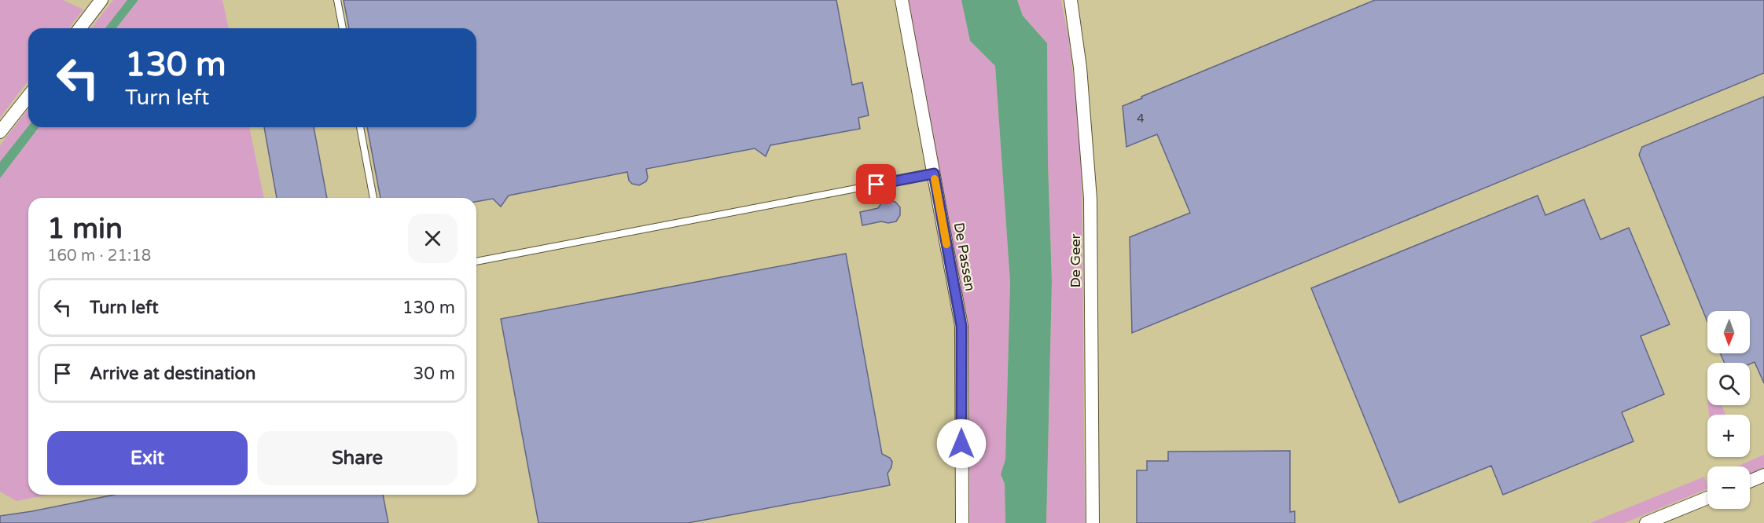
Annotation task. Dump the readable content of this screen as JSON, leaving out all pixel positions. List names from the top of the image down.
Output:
{
  "streets": {
    "street": ["De Passen", "De Geer"]
  },
  "house_numbers": ["4"],
  "north": "bottom",
  "page": {
    "turn": ["130 m", "Turn left"],
    "heading": ["1 min", "160 m · 21:18"],
    "list": [
      {
        "name": "Turn left",
        "value": "130 m"
      },
      {
        "name": "Arrive at destination",
        "value": "30 m"
      }
    ],
    "map_buttons": ["+", "−"],
    "buttons": ["Exit", "Share"]
  }
}
